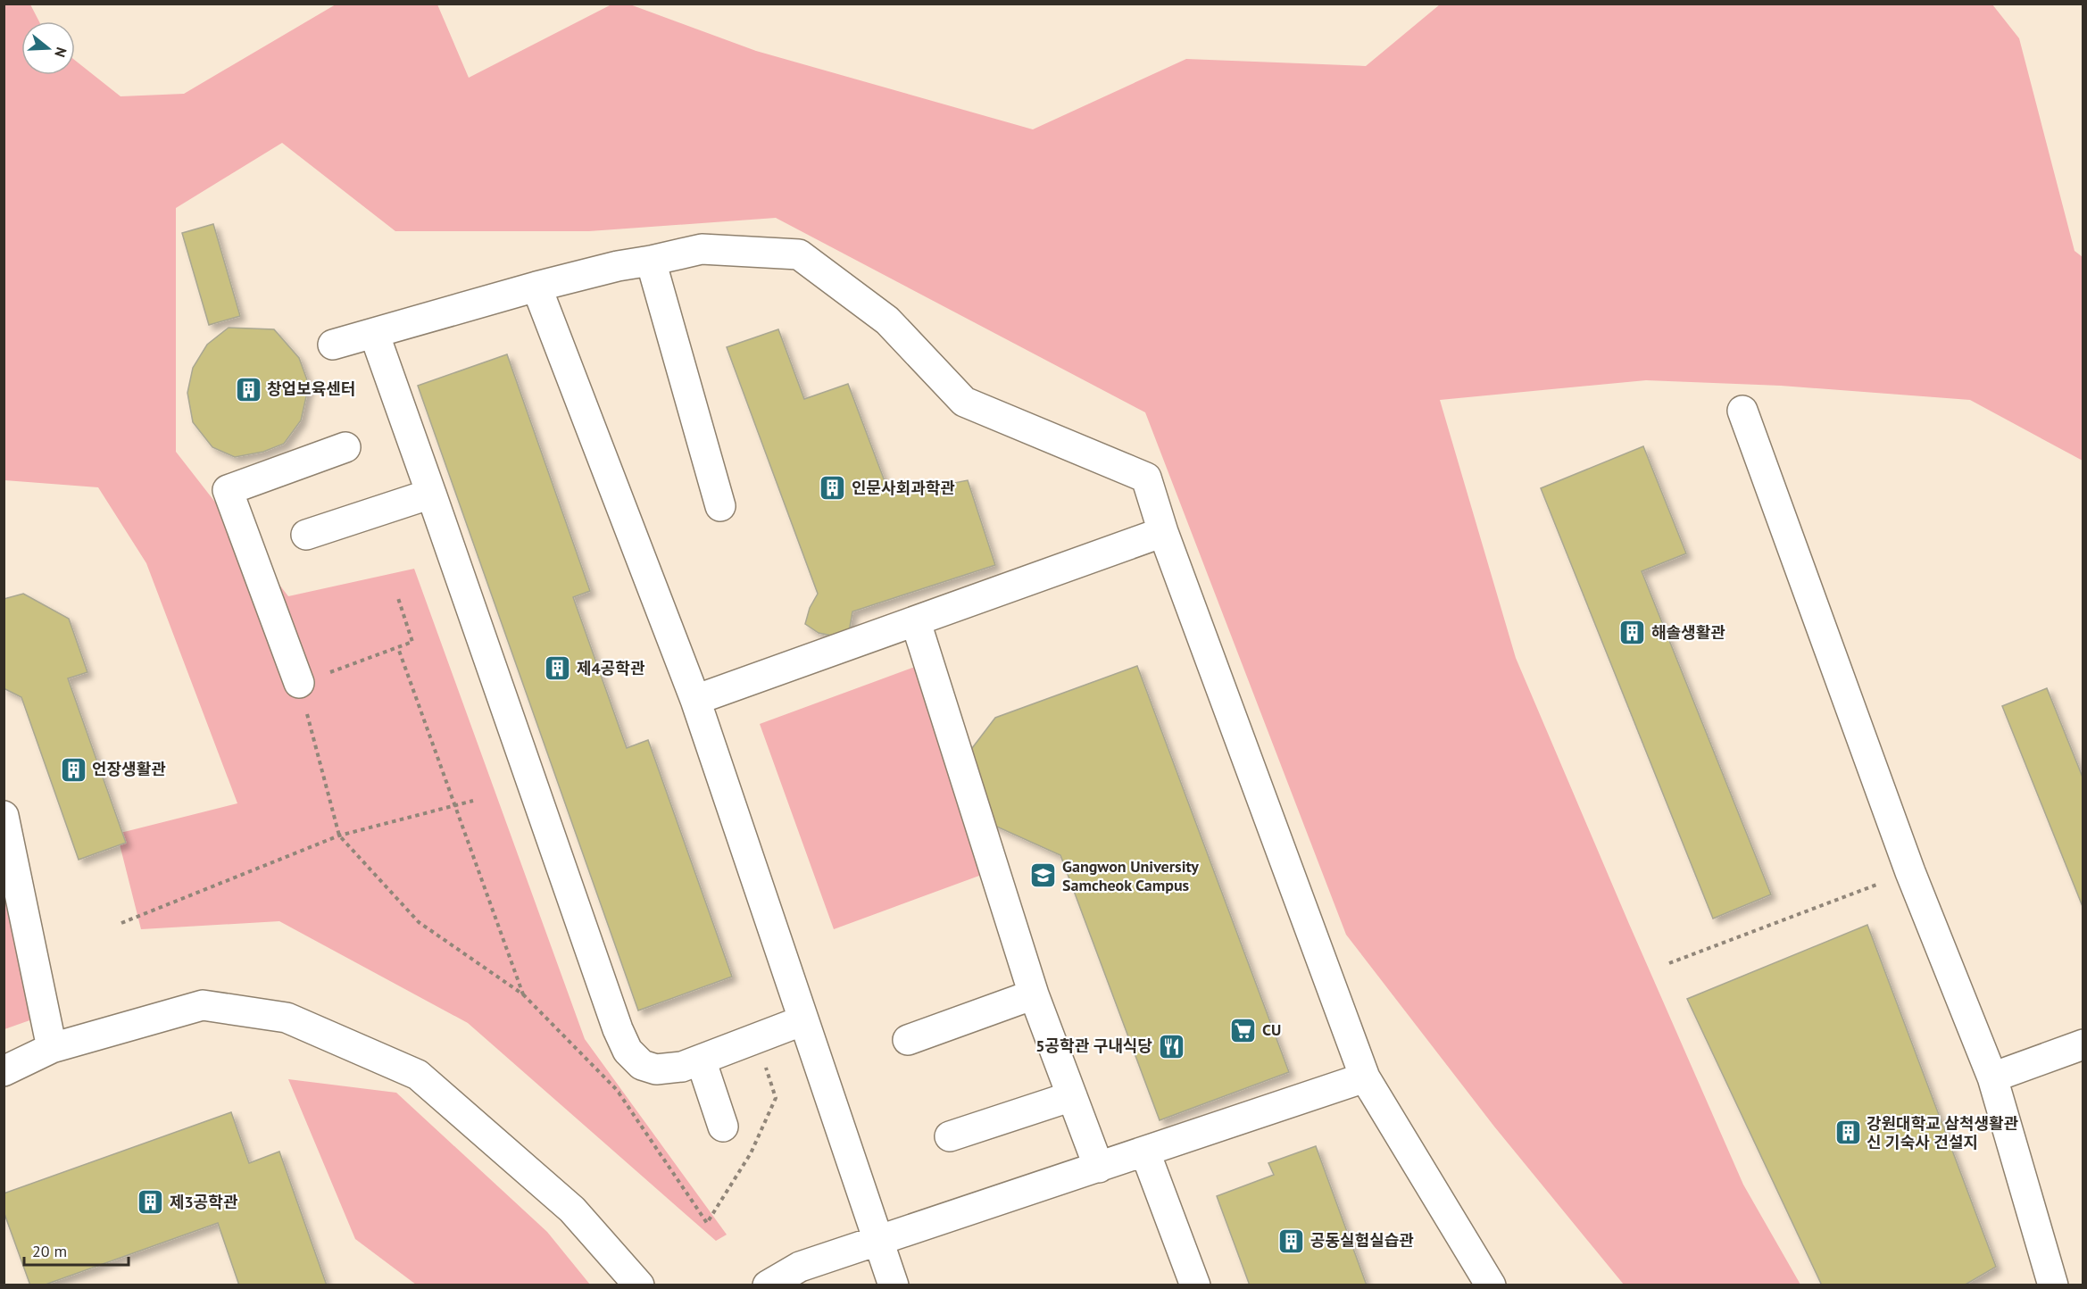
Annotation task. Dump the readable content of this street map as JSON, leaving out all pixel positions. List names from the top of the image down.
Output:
{
  "places": {
    "building": [
      "창업보육센터",
      "인문사회과학관",
      "해솔생활관",
      "제4공학관",
      "언장생활관",
      "강원대학교 삼척생활관 신 기숙사 건설지",
      "제3공학관",
      "공동실험실습관"
    ],
    "school or university": ["Gangwon University Samcheok Campus"],
    "supermarket": ["CU"],
    "restaurant": ["5공학관 구내식당"]
  },
  "scale_bar": "20 m",
  "north": "right"
}
